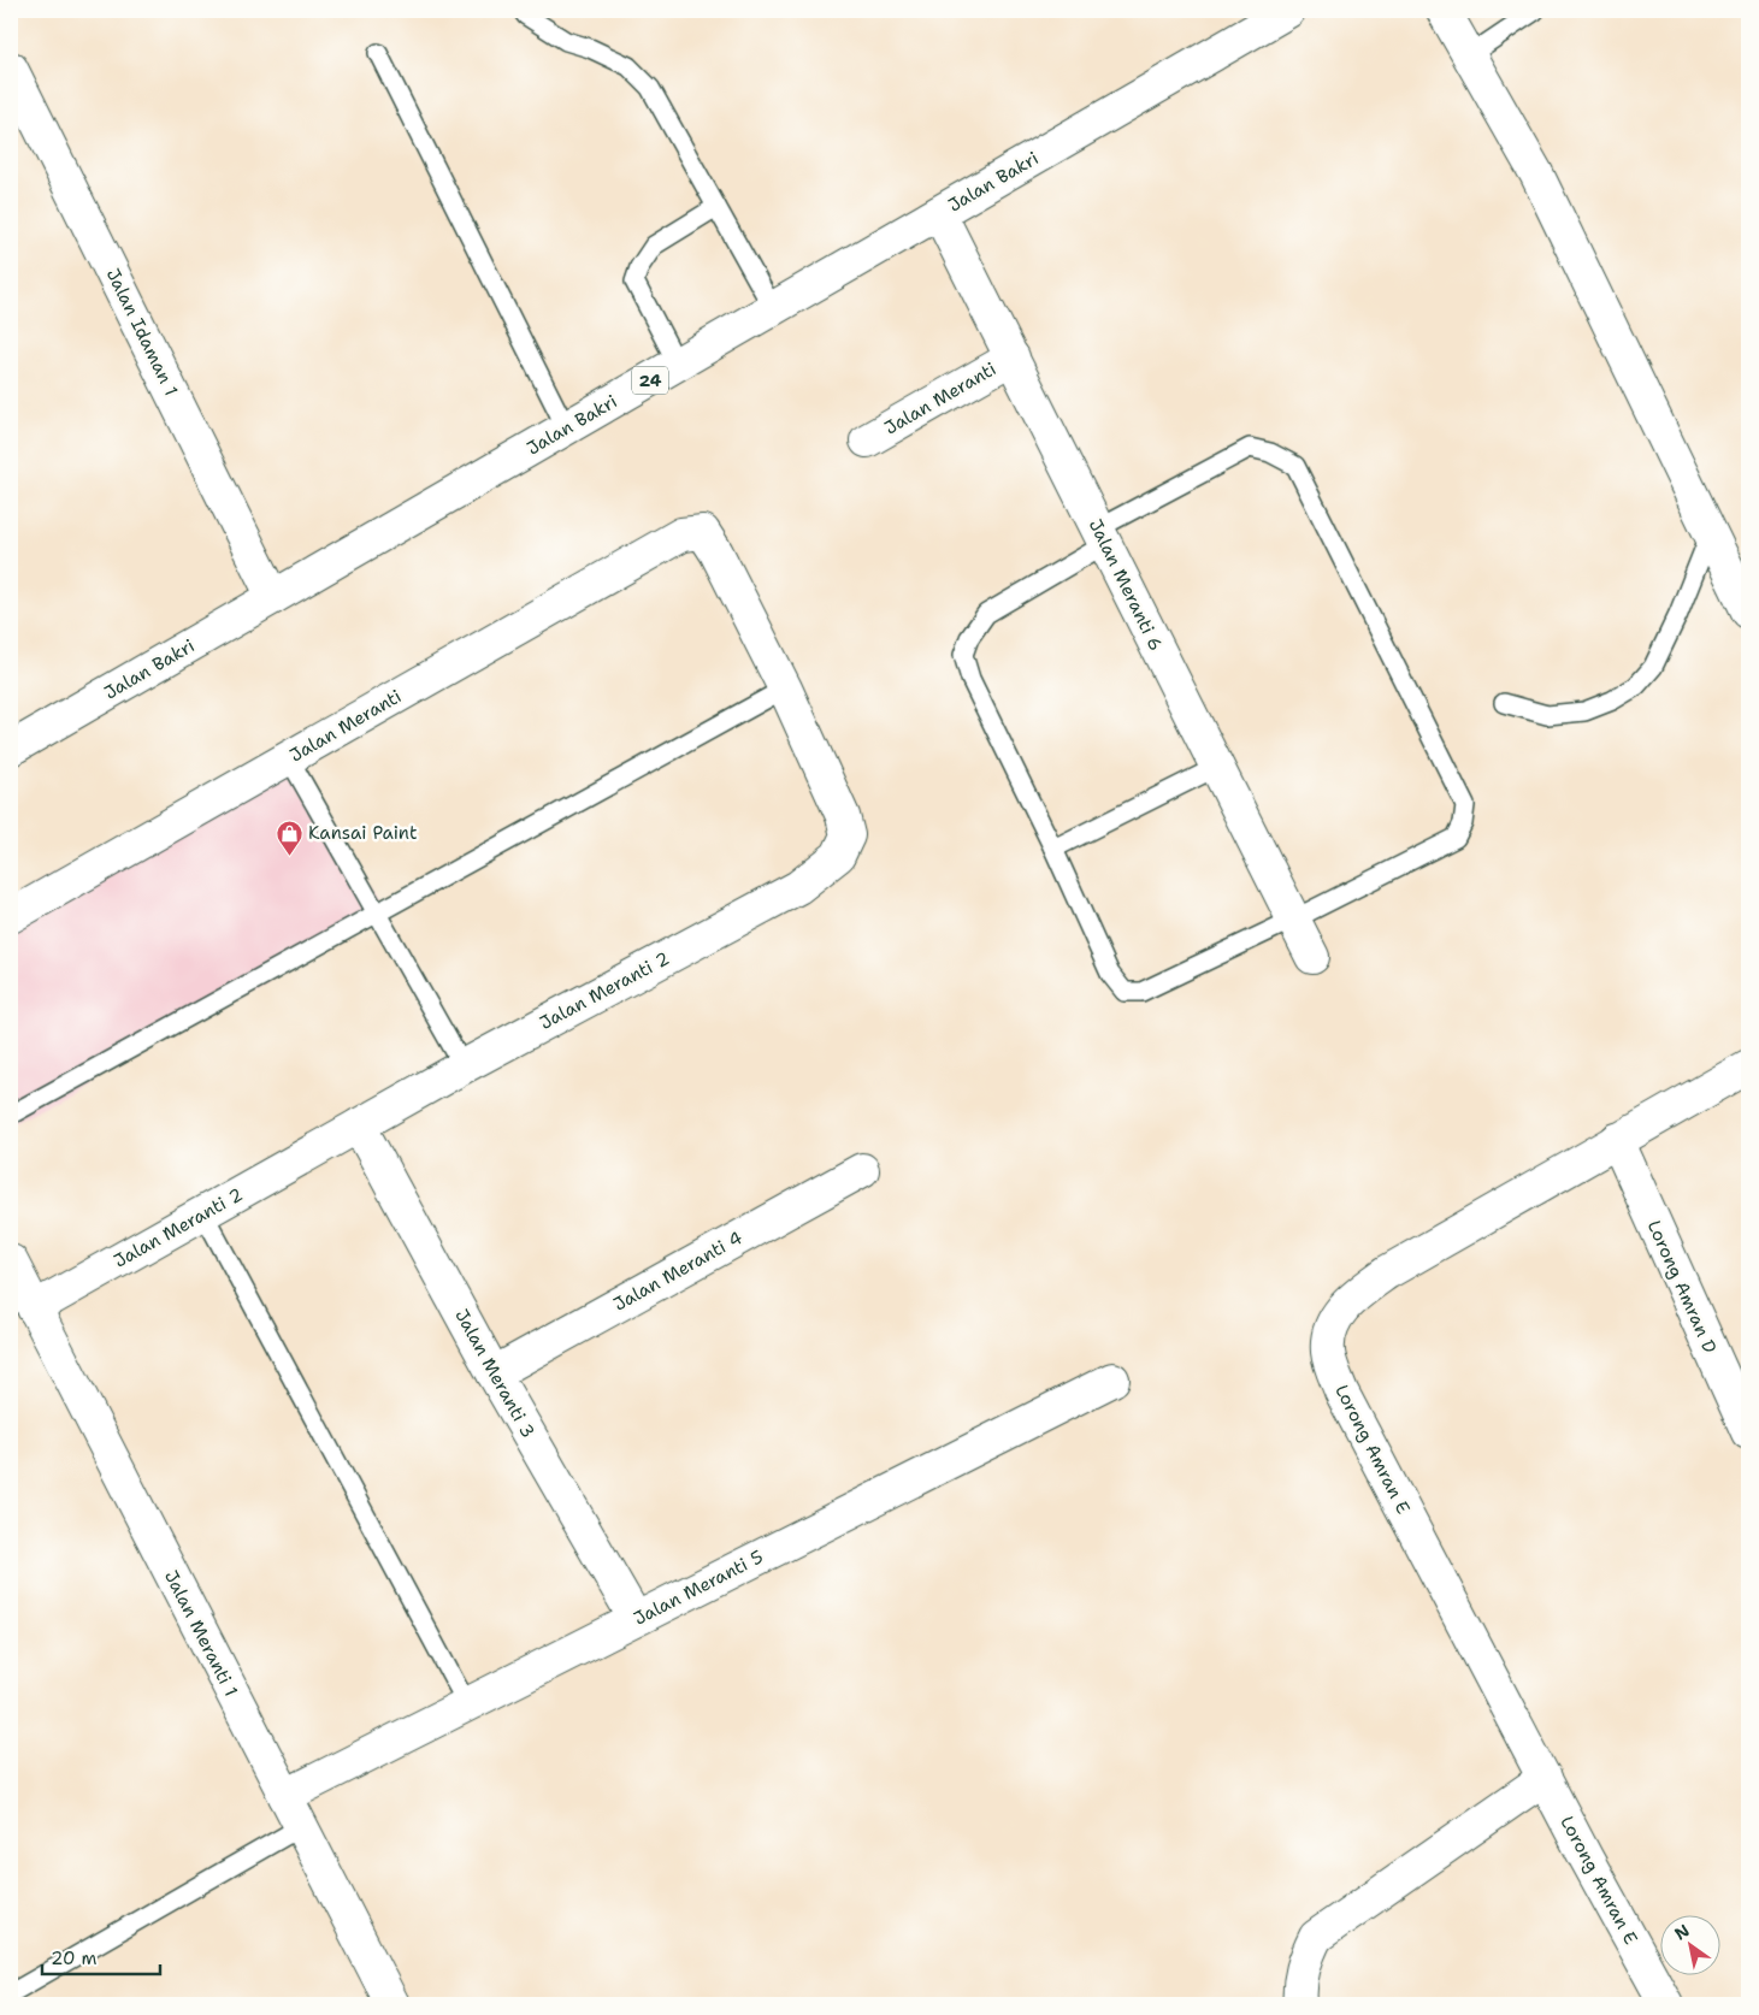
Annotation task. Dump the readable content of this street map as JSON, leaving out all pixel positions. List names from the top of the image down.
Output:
{
  "streets": {
    "street": [
      "Jalan Bakri",
      "Jalan Idaman 1",
      "24",
      "Jalan Meranti",
      "Jalan Meranti 6",
      "Jalan Meranti 2",
      "Jalan Meranti 4",
      "Lorong Amran D",
      "Jalan Meranti 3",
      "Lorong Amran E",
      "Jalan Meranti 5",
      "Jalan Meranti 1"
    ]
  },
  "crossings": [
    ["Jalan Bakri", "Jalan Idaman 1"],
    ["Jalan Bakri", "Jalan Meranti 6"],
    ["Jalan Meranti", "Jalan Meranti 6"],
    ["Jalan Meranti", "Jalan Meranti 2"],
    ["Jalan Meranti 2", "Jalan Meranti 3"],
    ["Jalan Meranti 2", "Jalan Meranti 1"],
    ["Jalan Meranti 4", "Jalan Meranti 3"],
    ["Lorong Amran D", "Lorong Amran E"],
    ["Jalan Meranti 3", "Jalan Meranti 5"],
    ["Jalan Meranti 5", "Jalan Meranti 1"]
  ],
  "places": {
    "shop": ["Kansai Paint"]
  },
  "scale_bar": "20 m",
  "north": "top left"
}
